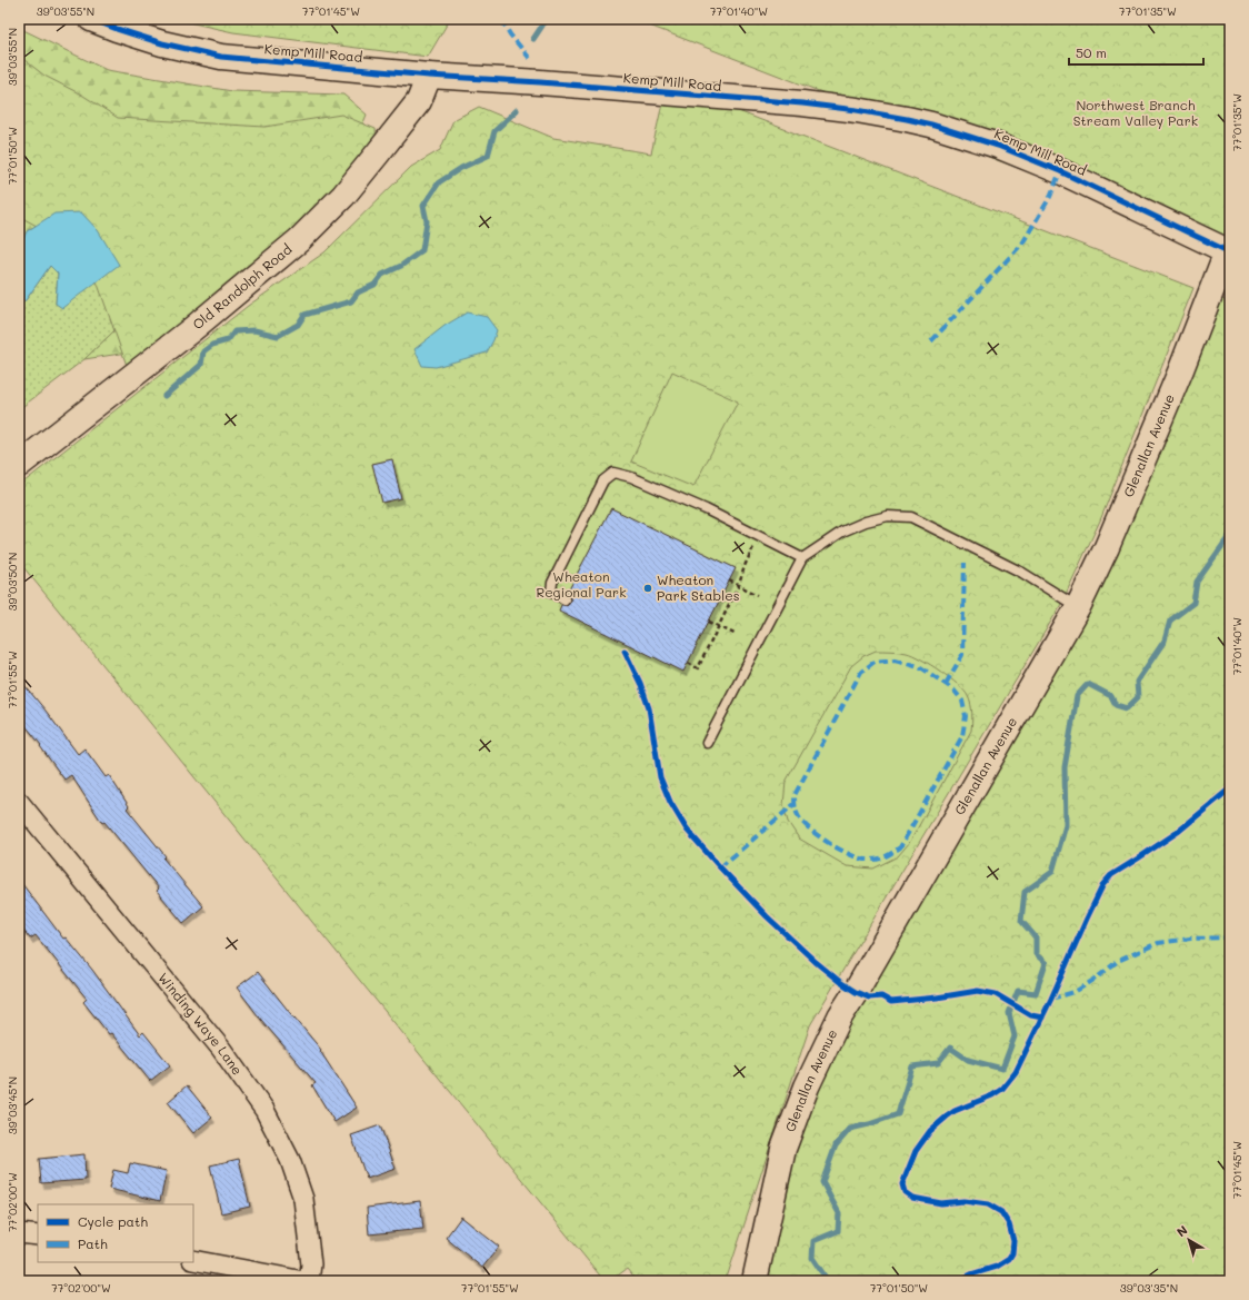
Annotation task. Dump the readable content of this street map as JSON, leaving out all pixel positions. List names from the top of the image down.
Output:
{
  "streets": {
    "street": [
      "Kemp Mill Road",
      "Old Randolph Road",
      "Glenallan Avenue",
      "Winding Waye Lane"
    ]
  },
  "crossings": [
    ["Kemp Mill Road", "Old Randolph Road"],
    ["Kemp Mill Road", "Glenallan Avenue"]
  ],
  "parks": ["Northwest Branch Stream Valley Park", "Wheaton Regional Park"],
  "places": ["Wheaton Park Stables"],
  "legend": ["Cycle path", "Path"],
  "scale_bar": "50 m",
  "north": "top left",
  "coordinates": [
    "39°03'55\"N",
    "77°01'45\"W",
    "77°01'40\"W",
    "77°01'35\"W",
    "77°01'50\"W",
    "39°03'50\"N",
    "77°01'55\"W",
    "39°03'45\"N",
    "77°02'00\"W",
    "39°03'35\"N"
  ]
}
